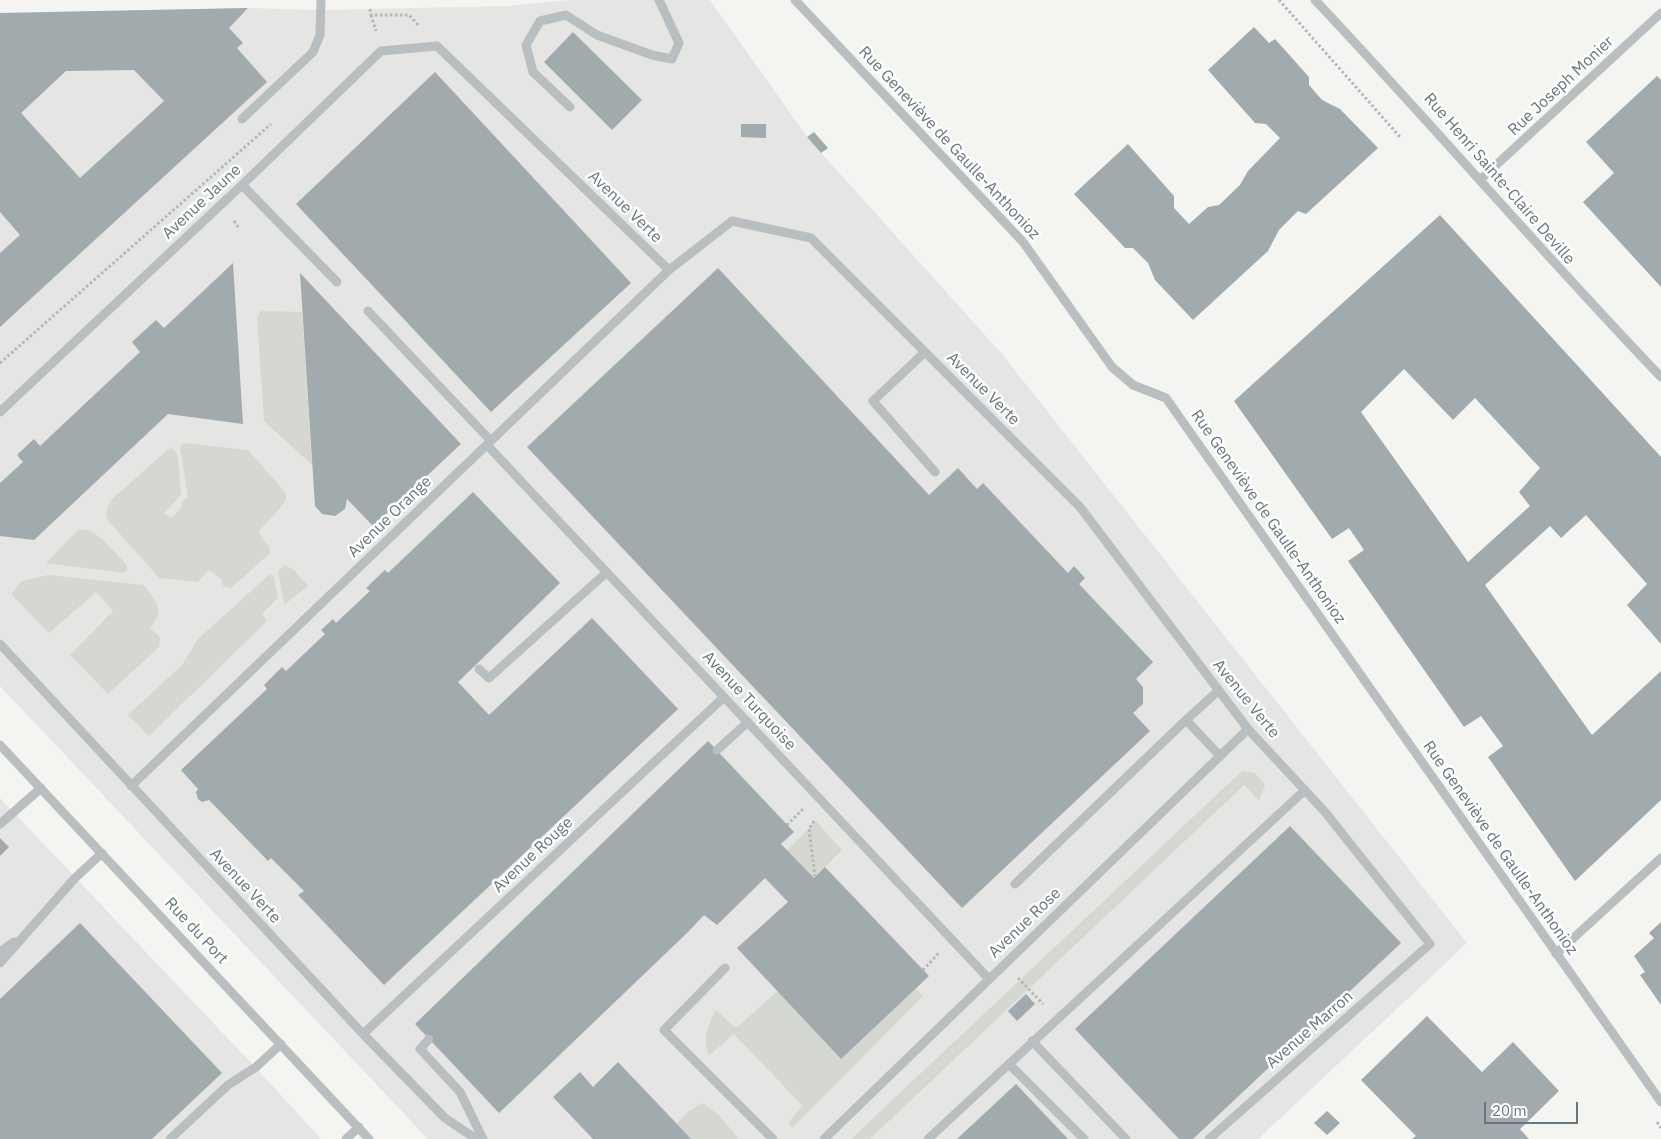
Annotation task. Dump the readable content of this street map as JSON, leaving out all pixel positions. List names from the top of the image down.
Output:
{
  "streets": {
    "street": [
      "Rue Joseph Monier",
      "Rue Geneviève de Gaulle-Anthonioz",
      "Rue Henri Sainte-Claire Deville",
      "Avenue Jaune",
      "Avenue Verte",
      "Avenue Orange",
      "Avenue Turquoise",
      "Avenue Rouge",
      "Avenue Rose",
      "Rue du Port",
      "Avenue Marron"
    ]
  },
  "crossings": [
    ["Rue Joseph Monier", "Rue Henri Sainte-Claire Deville"],
    ["Avenue Jaune", "Avenue Verte"],
    ["Avenue Verte", "Avenue Orange"],
    ["Avenue Verte", "Avenue Rouge"],
    ["Avenue Verte", "Avenue Rose"],
    ["Avenue Verte", "Avenue Marron"],
    ["Avenue Orange", "Avenue Turquoise"],
    ["Avenue Turquoise", "Avenue Rouge"],
    ["Avenue Turquoise", "Avenue Rose"]
  ],
  "scale_bar": "20 m"
}
